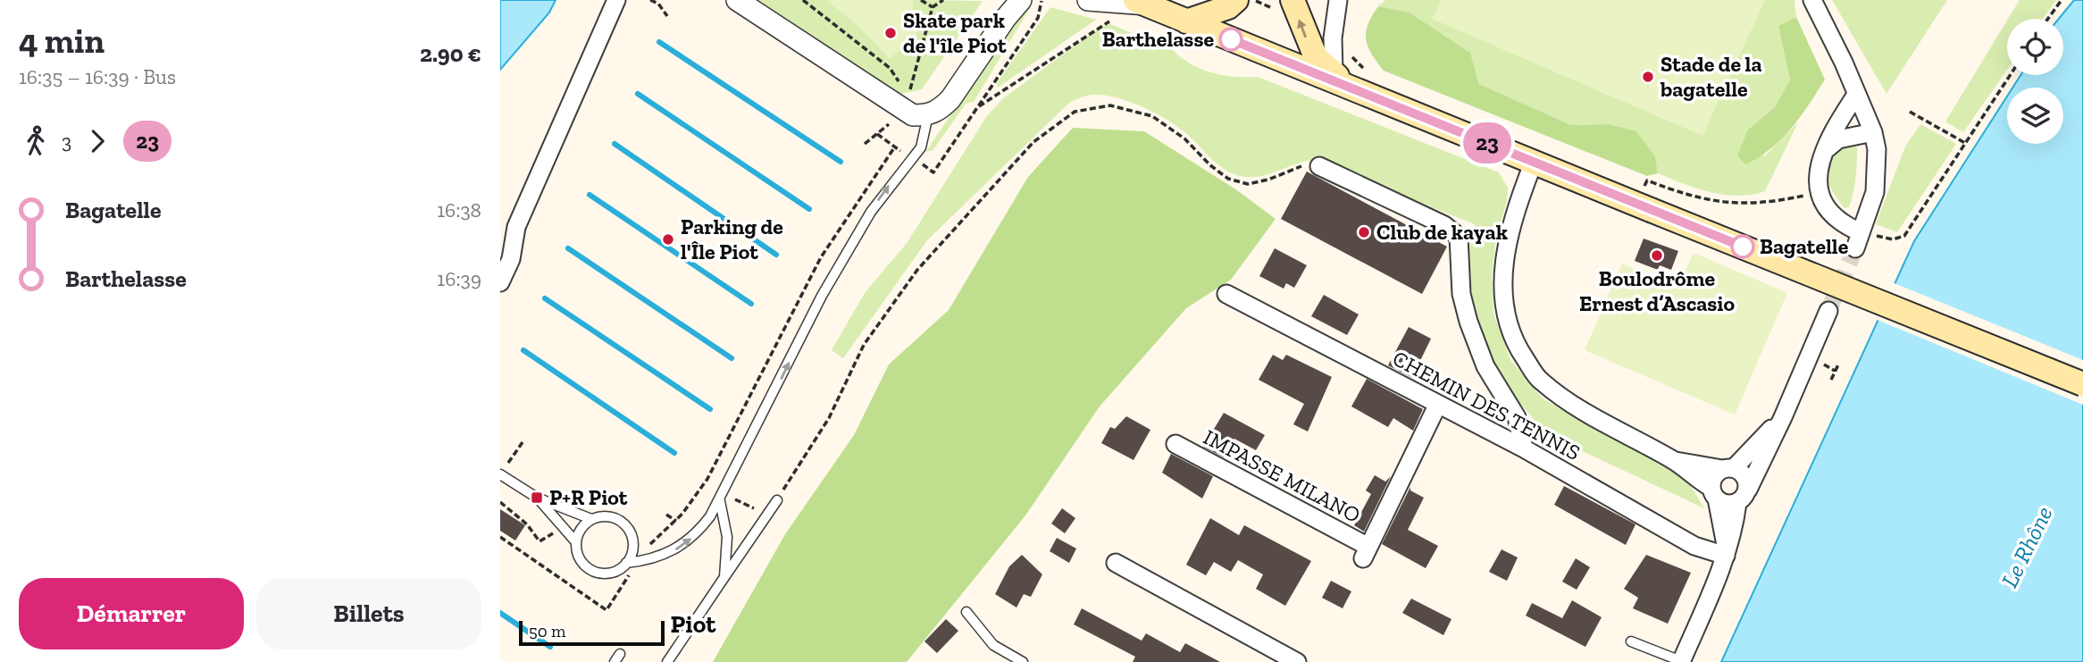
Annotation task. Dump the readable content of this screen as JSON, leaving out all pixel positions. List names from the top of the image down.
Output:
{
  "streets": {
    "street": ["CHEMIN DES TENNIS", "IMPASSE MILANO"]
  },
  "crossings": [
    ["CHEMIN DES TENNIS", "IMPASSE MILANO"]
  ],
  "districts": ["Piot"],
  "water": ["Le Rhône"],
  "places": {
    "other": [
      "Skate park de l'île Piot",
      "Barthelasse",
      "Stade de la bagatelle",
      "Club de kayak",
      "Parking de l'Île Piot",
      "Bagatelle",
      "Boulodrôme Ernest d’Ascasio"
    ],
    "transit": ["P+R Piot"]
  },
  "lines": ["bus line 23"],
  "scale_bar": "50 m",
  "page": {
    "heading": ["4 min", "16:35 – 16:39 · Bus", "2.90 €"],
    "on_map": "23",
    "legs": ["3", "23"],
    "list": [
      {
        "name": "Bagatelle",
        "value": "16:38"
      },
      {
        "name": "Barthelasse",
        "value": "16:39"
      }
    ],
    "buttons": ["Démarrer", "Billets"],
    "scale": "50 m"
  }
}
